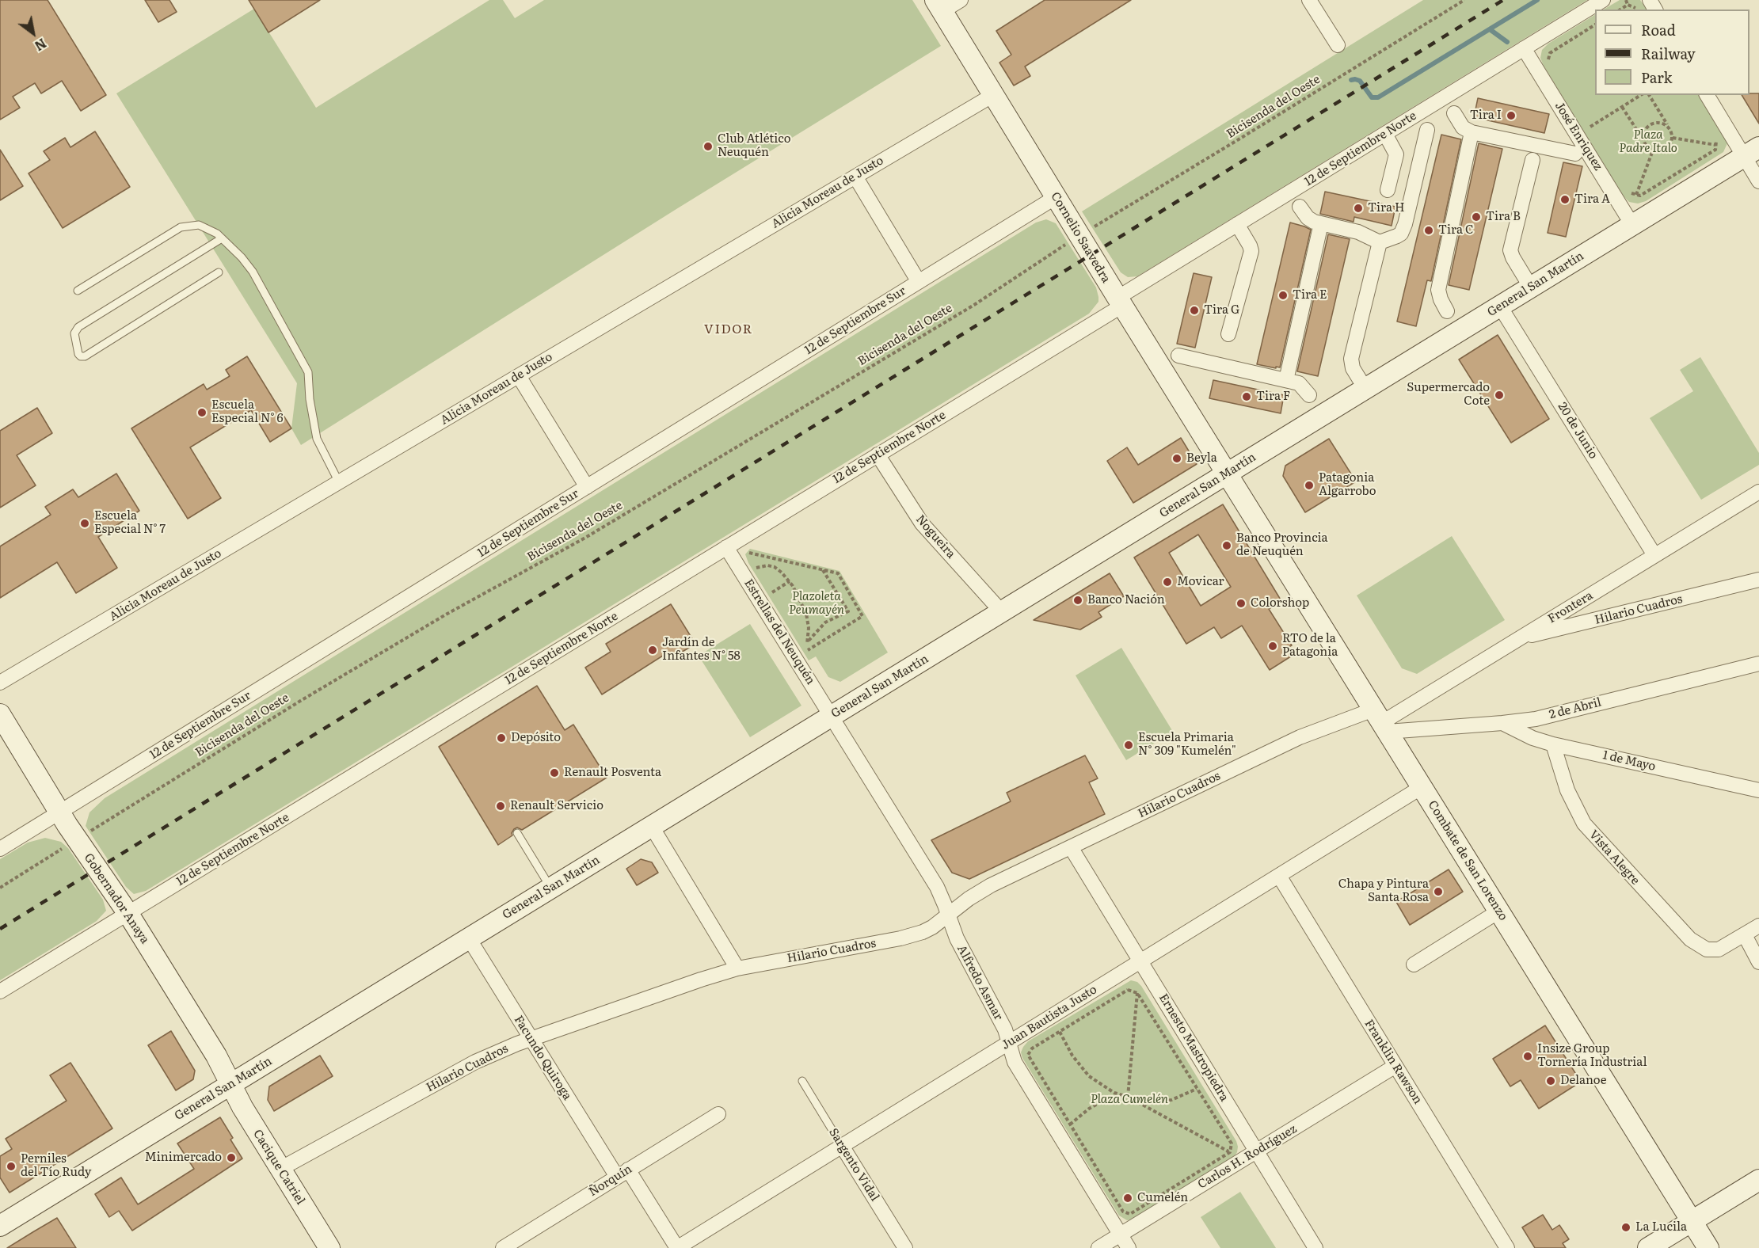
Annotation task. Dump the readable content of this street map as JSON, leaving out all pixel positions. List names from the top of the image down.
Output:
{
  "streets": {
    "main road": [
      "Cornelio Saavedra",
      "General San Martín",
      "Combate de San Lorenzo",
      "Gobernador Anaya",
      "Cacique Catriel"
    ],
    "street": [
      "José Enriquez",
      "12 de Septiembre Norte",
      "Alicia Moreau de Justo",
      "12 de Septiembre Sur",
      "20 de Junio",
      "Nogueira",
      "Frontera",
      "Hilario Cuadros",
      "Estrellas del Neuquén",
      "2 de Abril",
      "1 de Mayo",
      "Vista Alegre",
      "Alfredo Asmar",
      "Juan Bautista Justo",
      "Ernesto Mastropiedra",
      "Facundo Quiroga",
      "Franklin Rawson",
      "Carlos H. Rodríguez",
      "Sargento Vidal",
      "Ñorquín"
    ],
    "path": ["Bicisenda del Oeste"]
  },
  "crossings": [
    ["José Enriquez", "12 de Septiembre Norte"],
    ["José Enriquez", "General San Martín"],
    ["12 de Septiembre Norte", "Cornelio Saavedra"],
    ["12 de Septiembre Norte", "Nogueira"],
    ["12 de Septiembre Norte", "Estrellas del Neuquén"],
    ["12 de Septiembre Norte", "Gobernador Anaya"],
    ["Alicia Moreau de Justo", "Cornelio Saavedra"],
    ["Cornelio Saavedra", "General San Martín"],
    ["Cornelio Saavedra", "12 de Septiembre Sur"],
    ["Cornelio Saavedra", "Combate de San Lorenzo"],
    ["General San Martín", "20 de Junio"],
    ["General San Martín", "Nogueira"],
    ["General San Martín", "Estrellas del Neuquén"],
    ["General San Martín", "Combate de San Lorenzo"],
    ["General San Martín", "Gobernador Anaya"],
    ["General San Martín", "Alfredo Asmar"],
    ["General San Martín", "Facundo Quiroga"],
    ["General San Martín", "Cacique Catriel"],
    ["12 de Septiembre Sur", "Gobernador Anaya"],
    ["20 de Junio", "Frontera"],
    ["Frontera", "Hilario Cuadros"],
    ["Frontera", "2 de Abril"],
    ["Frontera", "Combate de San Lorenzo"],
    ["Hilario Cuadros", "2 de Abril"],
    ["Hilario Cuadros", "Combate de San Lorenzo"],
    ["Hilario Cuadros", "Alfredo Asmar"],
    ["Hilario Cuadros", "Ernesto Mastropiedra"],
    ["Hilario Cuadros", "Facundo Quiroga"],
    ["Hilario Cuadros", "Cacique Catriel"],
    ["Estrellas del Neuquén", "Alfredo Asmar"],
    ["2 de Abril", "1 de Mayo"],
    ["2 de Abril", "Combate de San Lorenzo"],
    ["1 de Mayo", "Vista Alegre"],
    ["Combate de San Lorenzo", "Juan Bautista Justo"],
    ["Gobernador Anaya", "Cacique Catriel"],
    ["Alfredo Asmar", "Juan Bautista Justo"],
    ["Alfredo Asmar", "Carlos H. Rodríguez"],
    ["Juan Bautista Justo", "Ernesto Mastropiedra"],
    ["Juan Bautista Justo", "Facundo Quiroga"],
    ["Juan Bautista Justo", "Franklin Rawson"],
    ["Juan Bautista Justo", "Sargento Vidal"],
    ["Ernesto Mastropiedra", "Carlos H. Rodríguez"],
    ["Facundo Quiroga", "Ñorquín"],
    ["Franklin Rawson", "Carlos H. Rodríguez"]
  ],
  "districts": ["VIDOR"],
  "parks": ["Plaza Padre Italo", "Plazoleta Peumayén", "Plaza Cumelén"],
  "places": [
    "Tira I",
    "Club Atlético Neuquén",
    "Tira A",
    "Tira H",
    "Tira B",
    "Tira C",
    "Tira E",
    "Tira G",
    "Supermercado Cote",
    "Tira F",
    "Escuela Especial N° 6",
    "Beyla",
    "Patagonia Algarrobo",
    "Escuela Especial N° 7",
    "Banco Provincia de Neuquén",
    "Movicar",
    "Banco Nación",
    "Colorshop",
    "RTO de la Patagonia",
    "Jardín de Infantes N° 58",
    "Depósito",
    "Escuela Primaria N° 309 \"Kumelén\"",
    "Renault Posventa",
    "Renault Servicio",
    "Chapa y Pintura Santa Rosa",
    "Insize Group Tornería Industrial",
    "Delanoe",
    "Minimercado",
    "Perniles del Tío Rudy",
    "Cumelén",
    "La Lucila"
  ],
  "legend": ["Road", "Railway", "Park"],
  "north": "bottom right"
}
